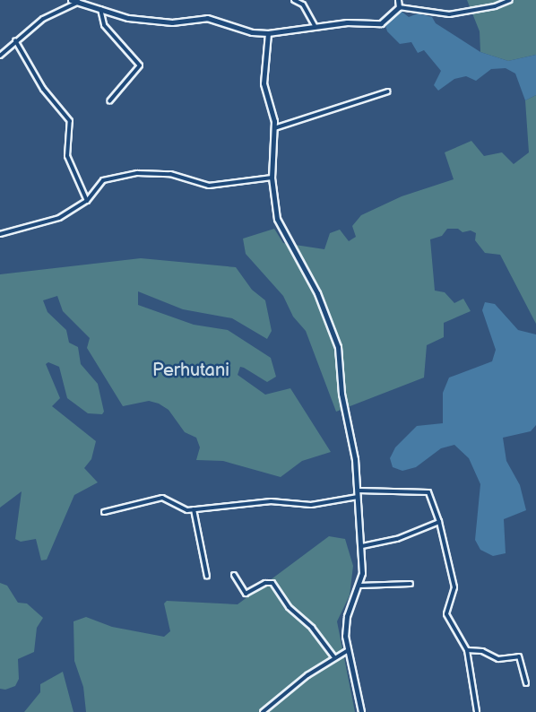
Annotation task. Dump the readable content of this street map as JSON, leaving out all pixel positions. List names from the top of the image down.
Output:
{
  "parks": ["Perhutani"]
}
